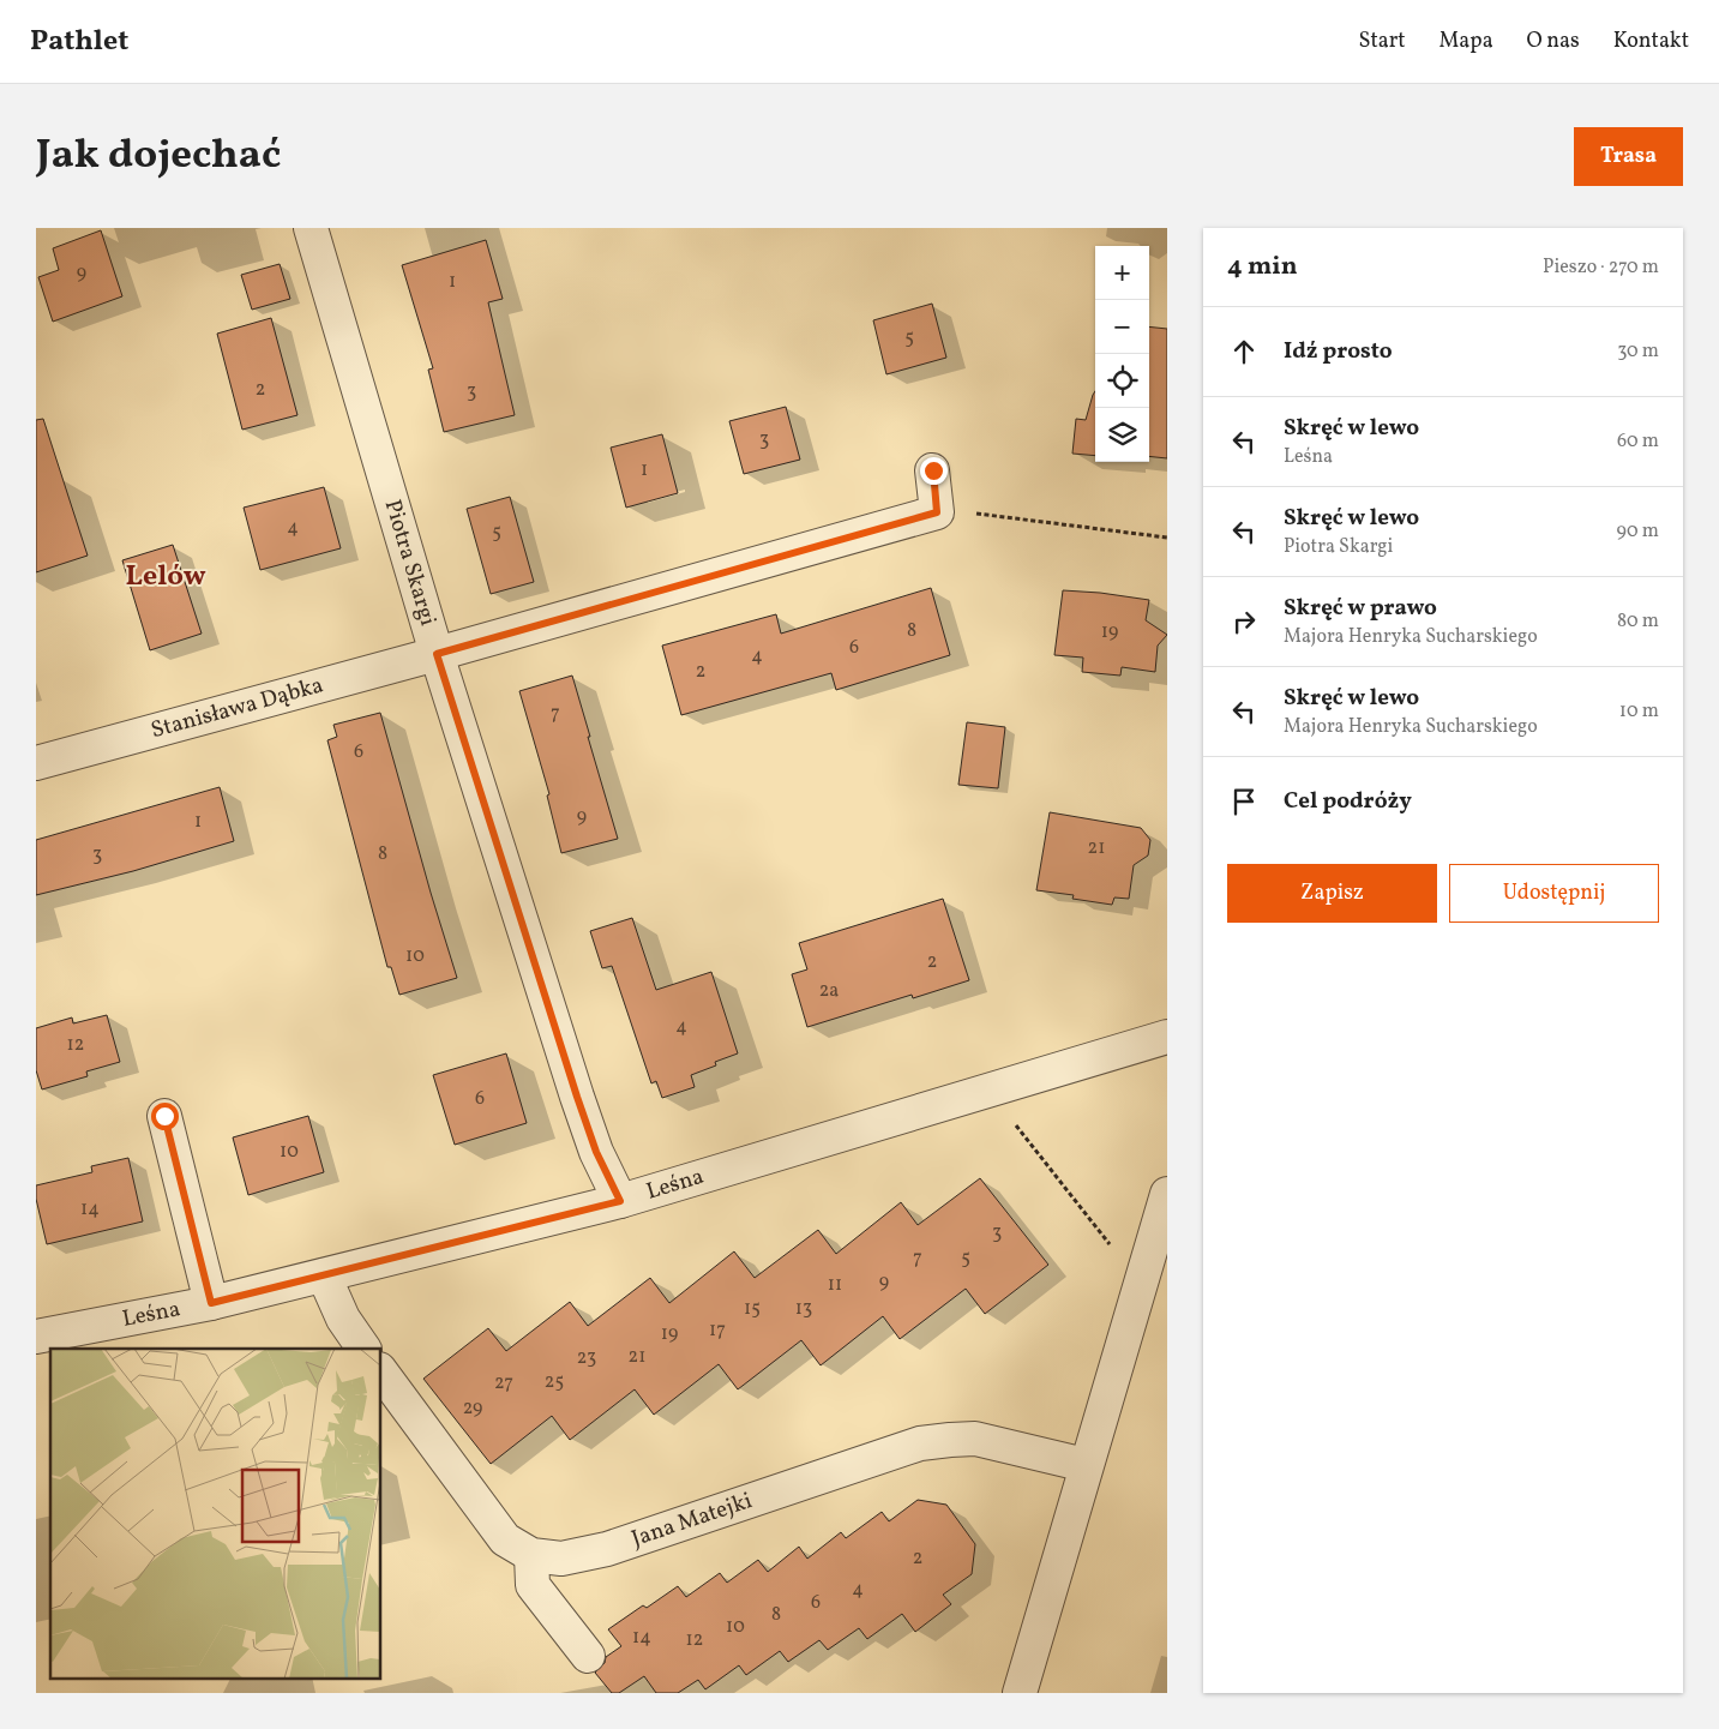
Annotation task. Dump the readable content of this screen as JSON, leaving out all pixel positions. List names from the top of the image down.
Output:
{
  "streets": {
    "street": [
      "Piotra Skargi",
      "Stanisława Dąbka",
      "Leśna",
      "Jana Matejki"
    ]
  },
  "crossings": [
    ["Piotra Skargi", "Stanisława Dąbka"],
    ["Piotra Skargi", "Leśna"]
  ],
  "districts": ["Lelów"],
  "house_numbers": [
    "9",
    "1",
    "5",
    "2",
    "3",
    "3",
    "1",
    "4",
    "5",
    "8",
    "19",
    "6",
    "4",
    "2",
    "7",
    "6",
    "9",
    "1",
    "21",
    "8",
    "3",
    "10",
    "2",
    "2a",
    "4",
    "12",
    "6",
    "10",
    "14",
    "3",
    "7",
    "5",
    "9",
    "11",
    "15",
    "13",
    "17",
    "19",
    "21",
    "23",
    "25",
    "27",
    "29",
    "2",
    "4",
    "6",
    "8",
    "10",
    "14",
    "12"
  ],
  "page": {
    "header": "Pathlet",
    "nav": [
      "Start",
      "Mapa",
      "O nas",
      "Kontakt"
    ],
    "title": "Jak dojechać",
    "buttons": [
      "Trasa",
      ["Zapisz", "Udostępnij"]
    ],
    "heading": ["4 min", "Pieszo · 270 m"],
    "map_buttons": ["+", "−"],
    "list": [
      ["Idź prosto", "30 m"],
      ["Skręć w lewo", "Leśna", "60 m"],
      ["Skręć w lewo", "Piotra Skargi", "90 m"],
      ["Skręć w prawo", "Majora Henryka Sucharskiego", "80 m"],
      ["Skręć w lewo", "Majora Henryka Sucharskiego", "10 m"],
      "Cel podróży"
    ]
  }
}
